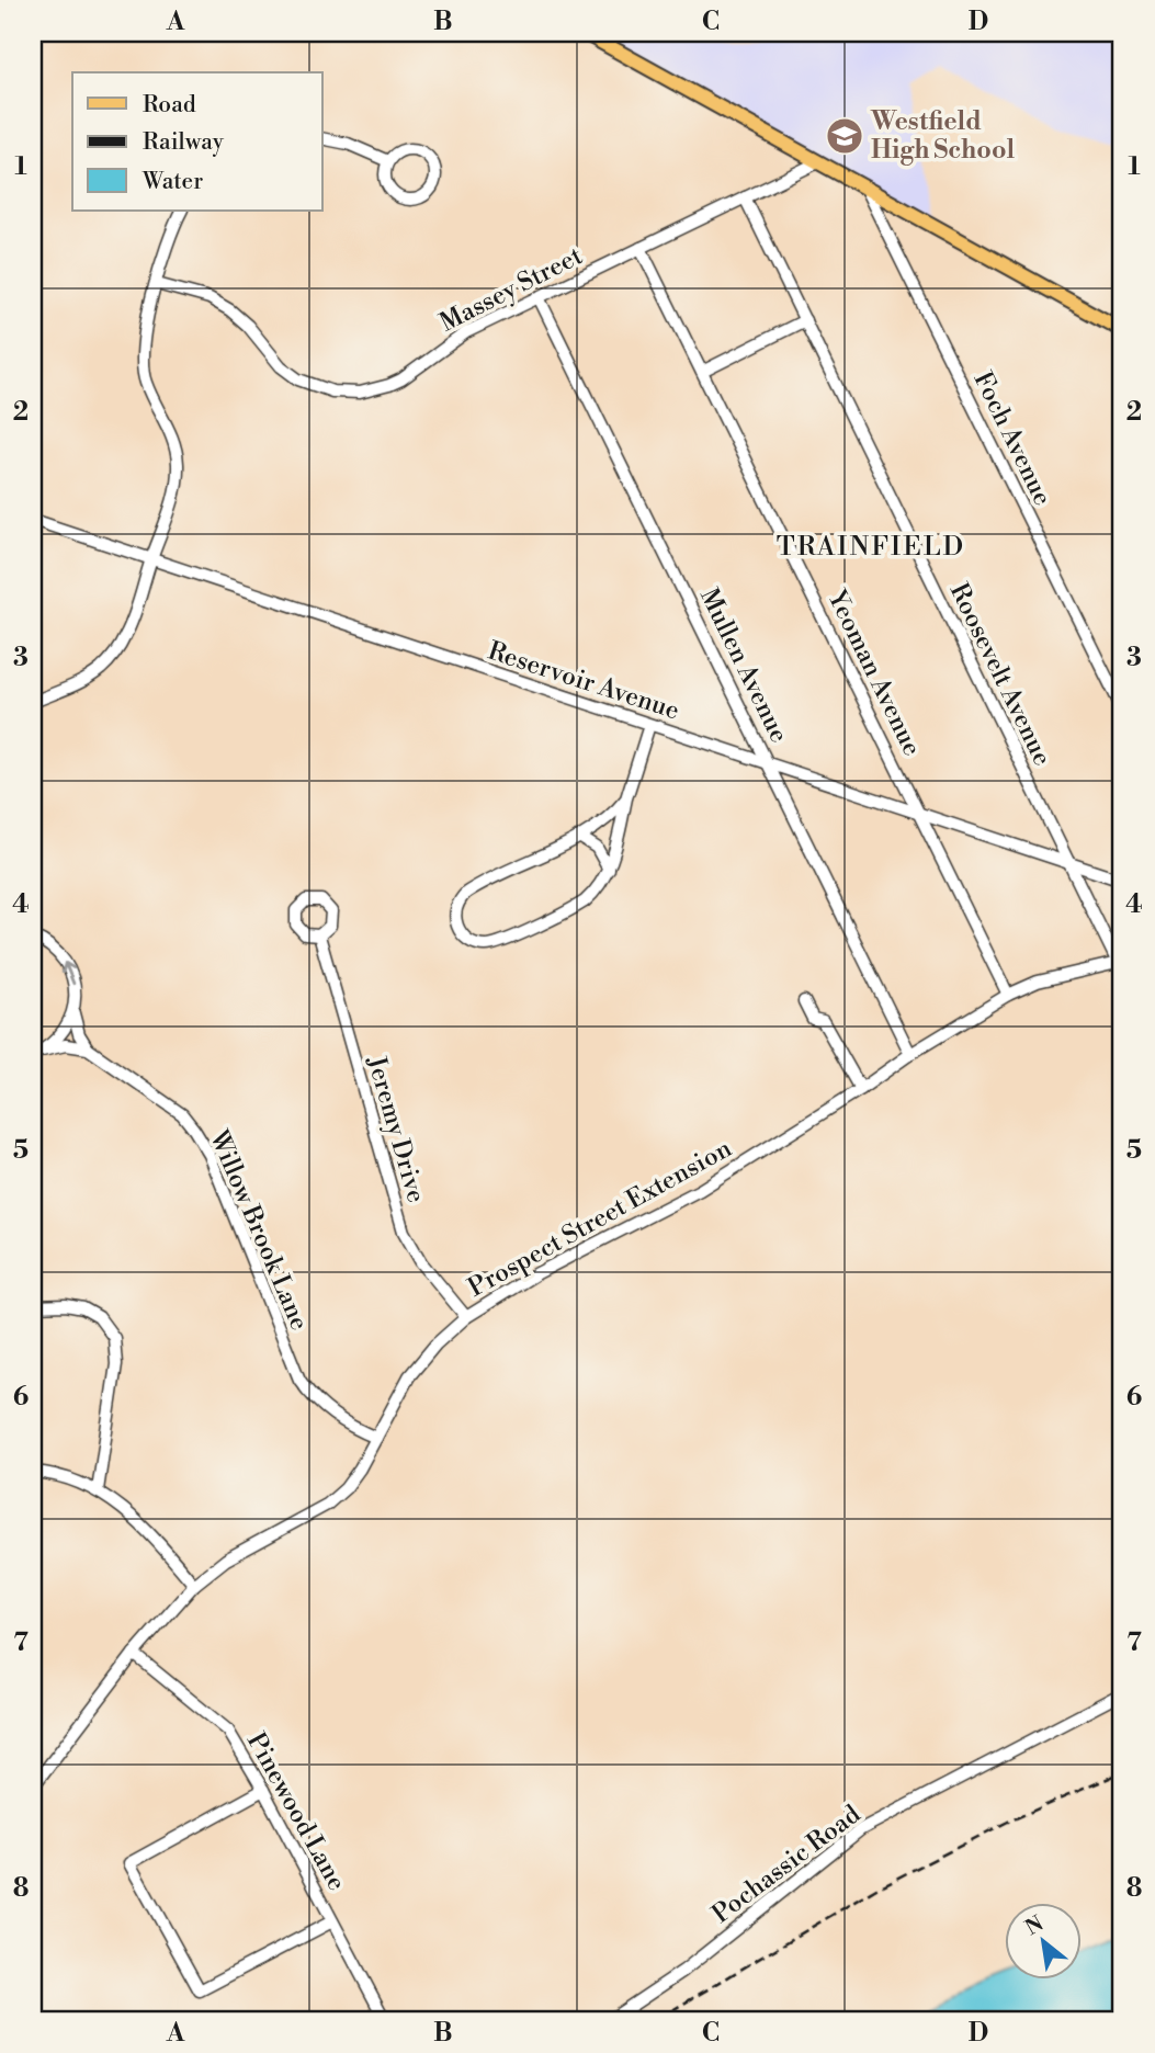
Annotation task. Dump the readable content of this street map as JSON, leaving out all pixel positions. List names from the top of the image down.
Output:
{
  "streets": {
    "street": [
      "Massey Street",
      "Foch Avenue",
      "Mullen Avenue",
      "Yeoman Avenue",
      "Roosevelt Avenue",
      "Reservoir Avenue",
      "Jeremy Drive",
      "Prospect Street Extension",
      "Willow Brook Lane",
      "Pinewood Lane",
      "Pochassic Road"
    ]
  },
  "crossings": [
    ["Massey Street", "Mullen Avenue"],
    ["Massey Street", "Yeoman Avenue"],
    ["Massey Street", "Roosevelt Avenue"],
    ["Mullen Avenue", "Reservoir Avenue"],
    ["Mullen Avenue", "Prospect Street Extension"],
    ["Yeoman Avenue", "Reservoir Avenue"],
    ["Yeoman Avenue", "Prospect Street Extension"],
    ["Roosevelt Avenue", "Reservoir Avenue"],
    ["Roosevelt Avenue", "Prospect Street Extension"],
    ["Jeremy Drive", "Prospect Street Extension"],
    ["Prospect Street Extension", "Willow Brook Lane"],
    ["Prospect Street Extension", "Pinewood Lane"]
  ],
  "districts": ["TRAINFIELD"],
  "places": {
    "school or university": ["Westfield High School"]
  },
  "legend": ["Road", "Railway", "Water"],
  "north": "top left",
  "grid": {
    "columns": [
      "A",
      "B",
      "C",
      "D"
    ],
    "rows": [
      "1",
      "2",
      "3",
      "4",
      "5",
      "6",
      "7",
      "8"
    ]
  }
}
